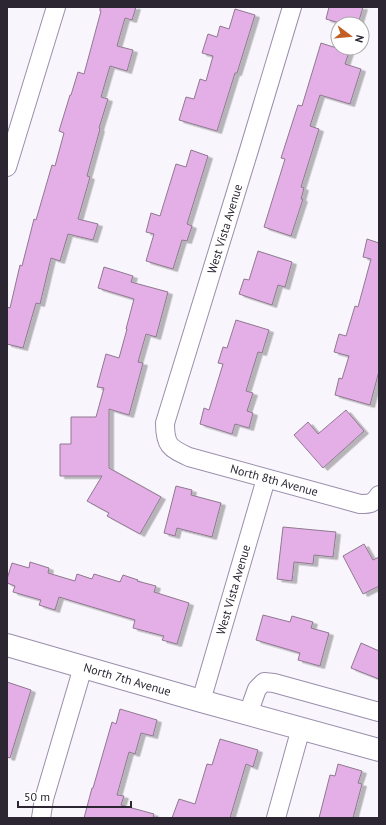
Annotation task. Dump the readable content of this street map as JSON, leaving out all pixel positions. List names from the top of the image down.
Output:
{
  "streets": {
    "main road": ["North 7th Avenue"],
    "street": ["West Vista Avenue", "North 8th Avenue"]
  },
  "crossings": [
    ["West Vista Avenue", "North 8th Avenue"],
    ["West Vista Avenue", "North 7th Avenue"]
  ],
  "scale_bar": "50 m",
  "north": "right"
}
